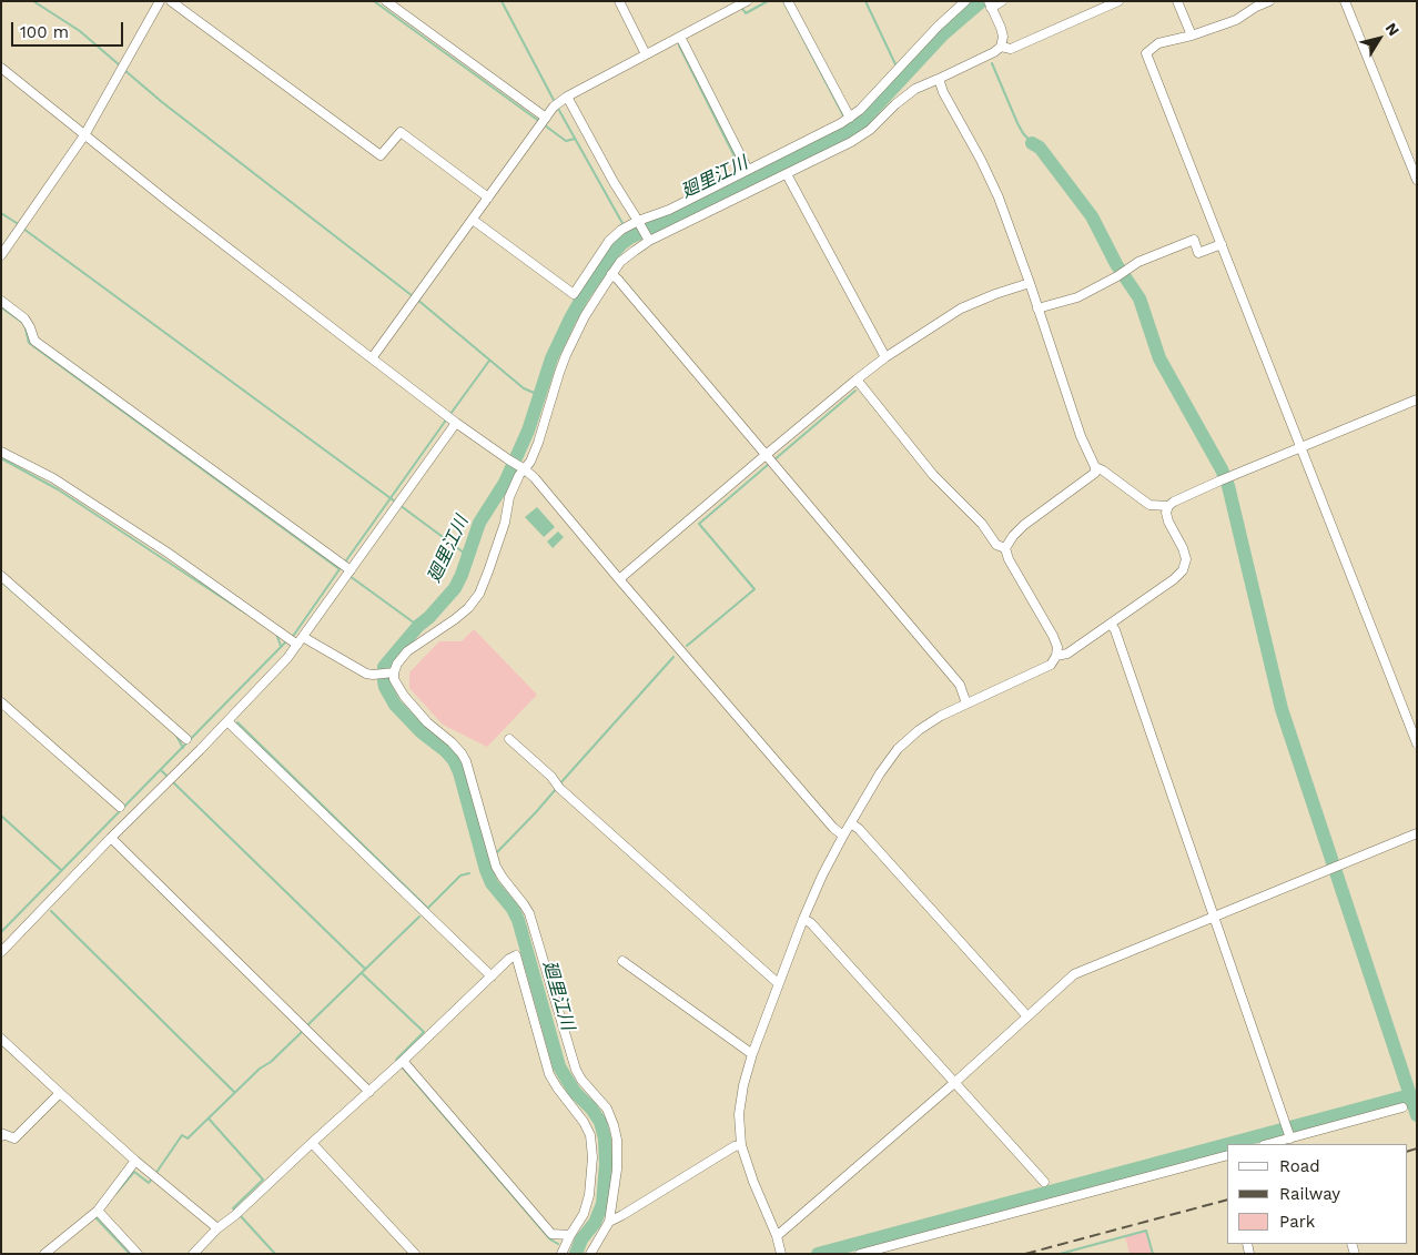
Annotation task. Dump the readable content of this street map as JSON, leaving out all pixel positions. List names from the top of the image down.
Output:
{
  "water": ["廻里江川"],
  "legend": ["Road", "Railway", "Park"],
  "scale_bar": "100 m",
  "north": "top right"
}
